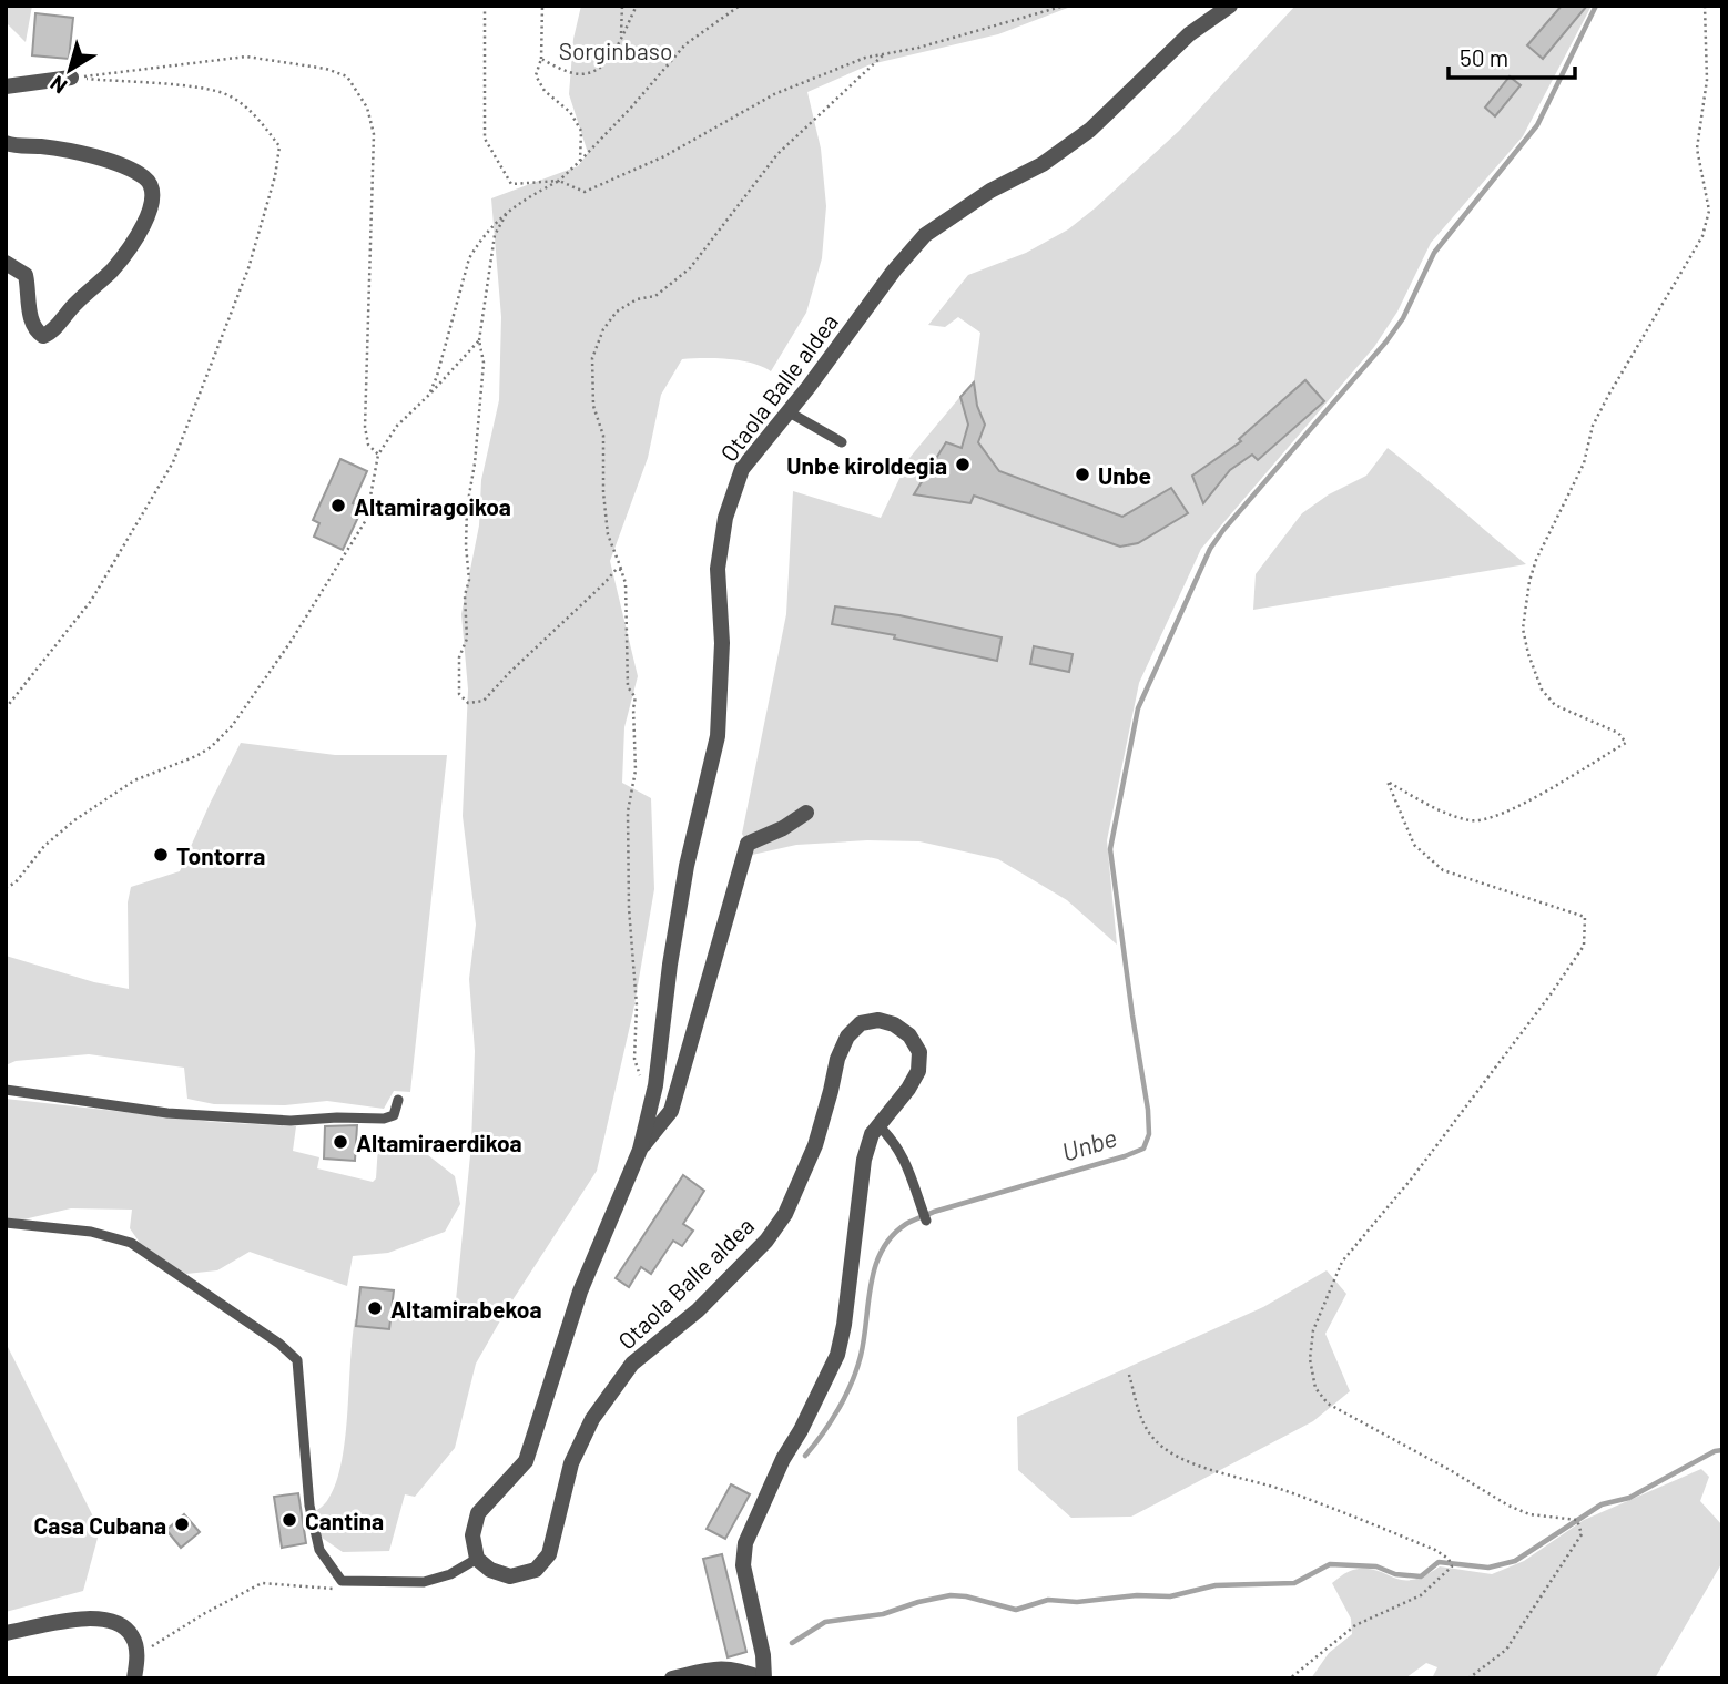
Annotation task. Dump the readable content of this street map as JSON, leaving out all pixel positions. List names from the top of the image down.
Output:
{
  "streets": {
    "street": ["Otaola Balle aldea"]
  },
  "water": ["Unbe"],
  "parks": ["Sorginbaso"],
  "places": [
    "Unbe kiroldegia",
    "Unbe",
    "Altamiragoikoa",
    "Tontorra",
    "Altamiraerdikoa",
    "Altamirabekoa",
    "Cantina",
    "Casa Cubana"
  ],
  "scale_bar": "50 m",
  "north": "bottom left"
}
